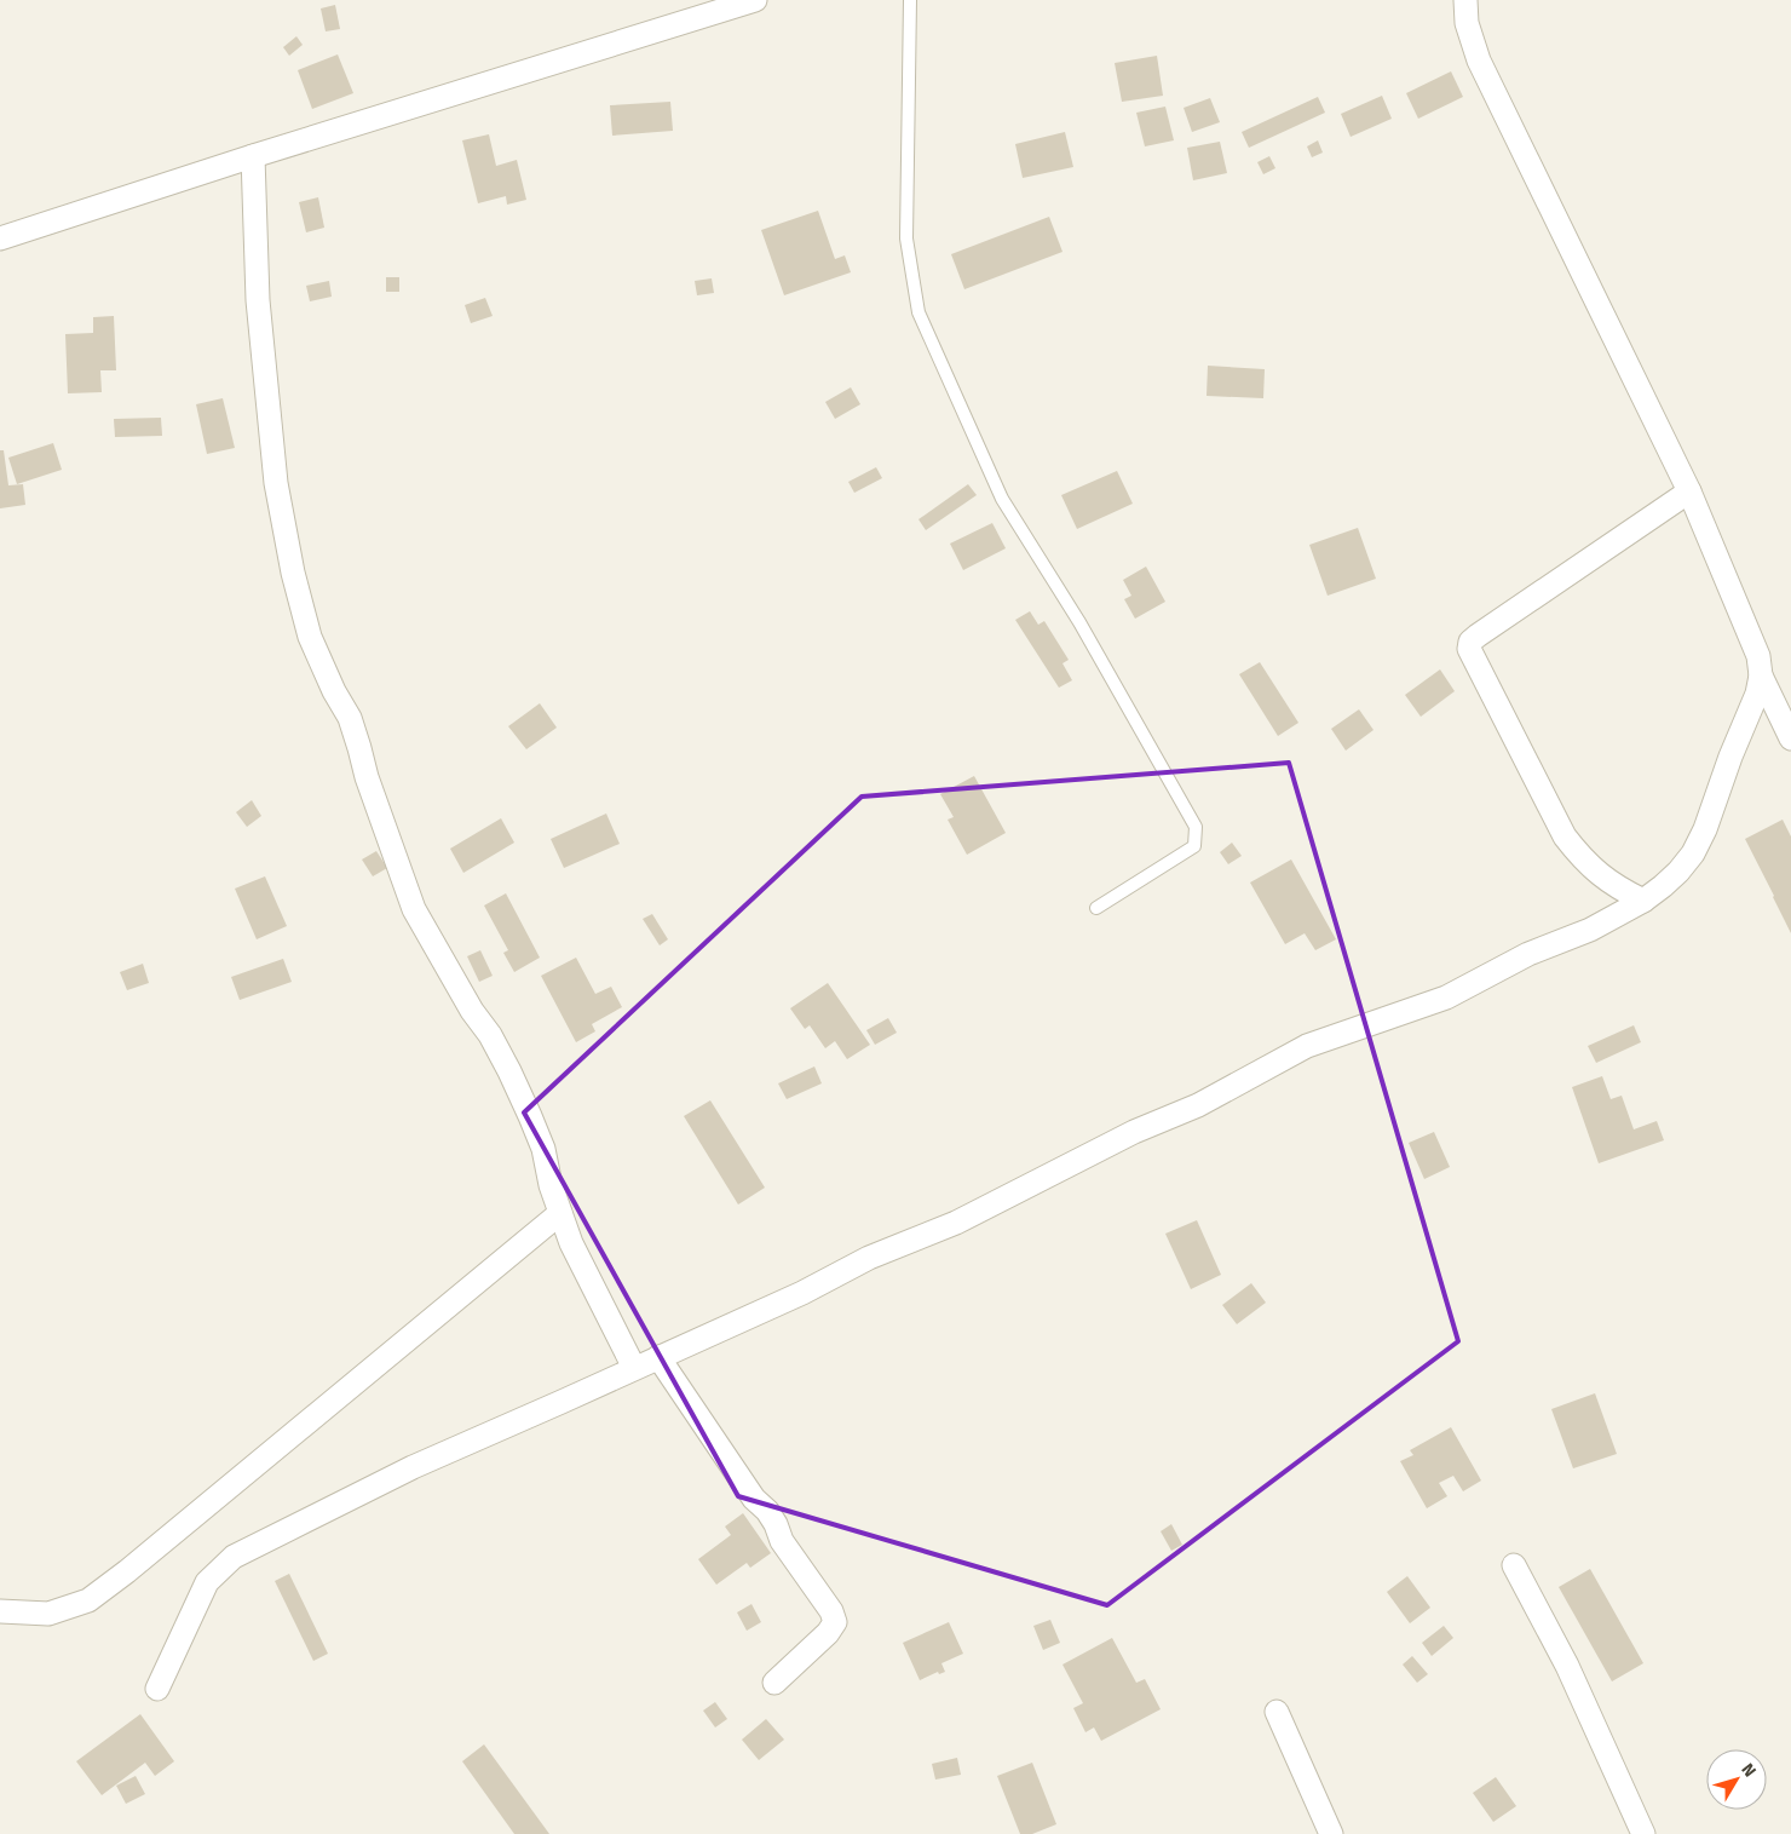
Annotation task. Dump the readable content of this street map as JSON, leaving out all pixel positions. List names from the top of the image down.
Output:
{
  "north": "top right"
}
